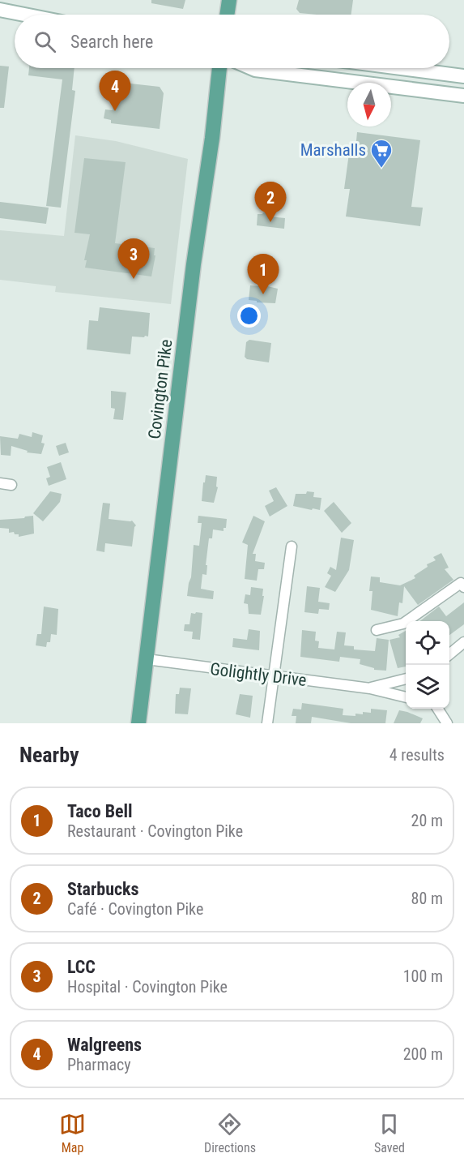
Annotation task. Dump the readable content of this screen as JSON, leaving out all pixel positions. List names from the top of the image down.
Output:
{
  "streets": {
    "main road": ["Covington Pike"],
    "street": ["Golightly Drive"]
  },
  "crossings": [
    ["Covington Pike", "Golightly Drive"]
  ],
  "places": {
    "supermarket": ["Marshalls"]
  },
  "north": "bottom",
  "page": {
    "search": "Search here",
    "pins": [
      "4",
      "2",
      "3",
      "1"
    ],
    "heading": ["Nearby", "4 results"],
    "list": [
      {
        "mark": "1",
        "name": "Taco Bell",
        "note": "Restaurant · Covington Pike",
        "value": "20 m"
      },
      {
        "mark": "2",
        "name": "Starbucks",
        "note": "Café · Covington Pike",
        "value": "80 m"
      },
      {
        "mark": "3",
        "name": "LCC",
        "note": "Hospital · Covington Pike",
        "value": "100 m"
      },
      {
        "mark": "4",
        "name": "Walgreens",
        "note": "Pharmacy",
        "value": "200 m"
      }
    ],
    "nav": ["Map", "Directions", "Saved"]
  }
}
